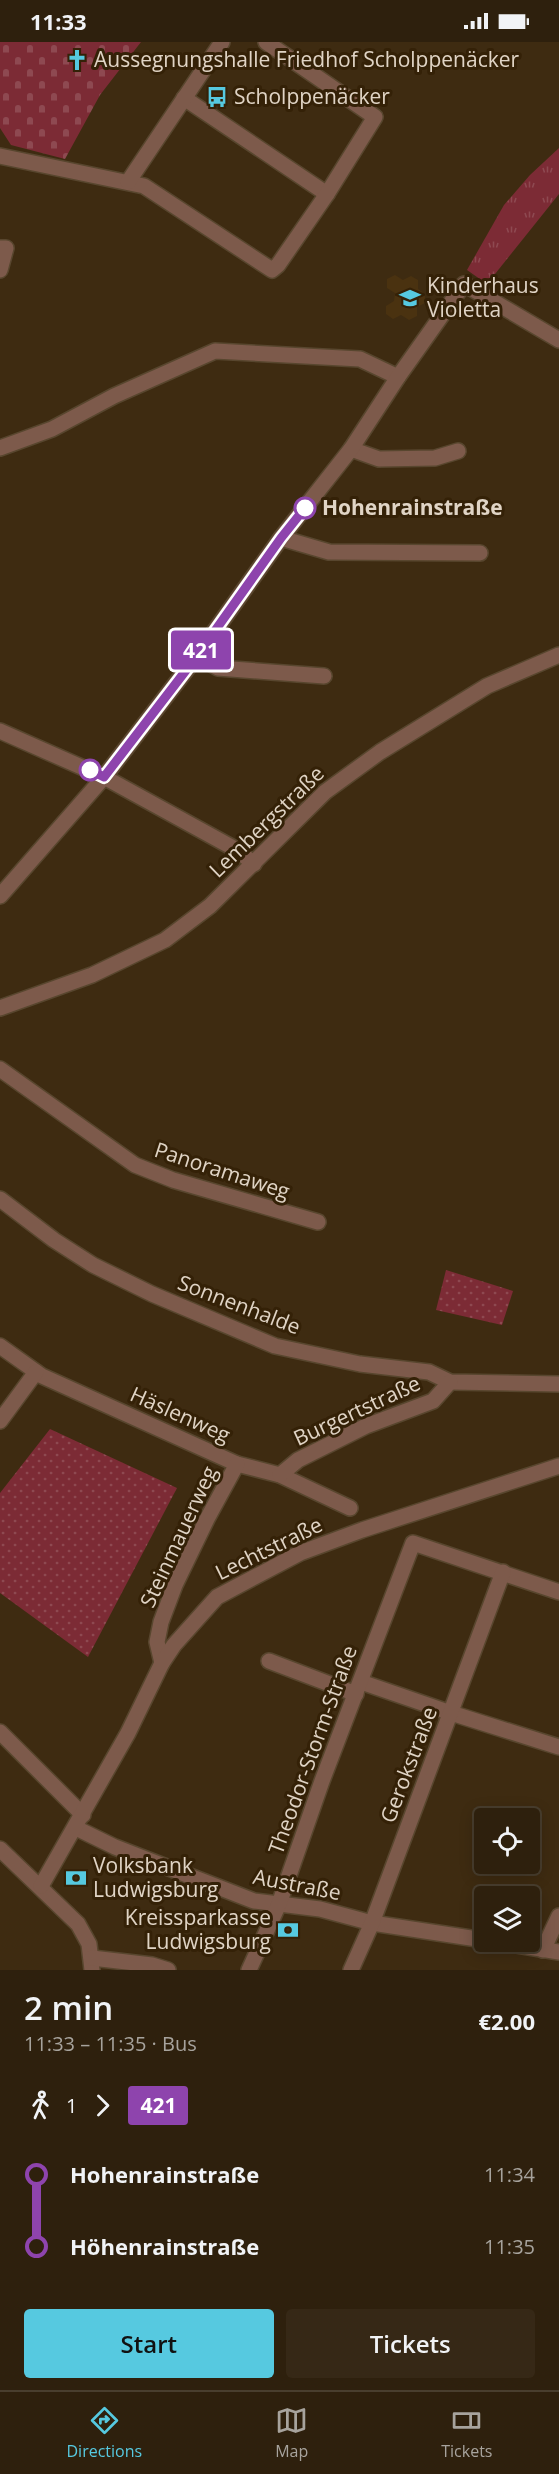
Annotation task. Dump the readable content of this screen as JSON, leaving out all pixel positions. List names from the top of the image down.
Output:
{
  "streets": {
    "street": [
      "Lembergstraße",
      "Panoramaweg",
      "Sonnenhalde",
      "Burgertstraße",
      "Häslenweg",
      "Steinmauerweg",
      "Lechtstraße",
      "Theodor-Storm-Straße",
      "Gerokstraße",
      "Austraße"
    ]
  },
  "crossings": [
    ["Sonnenhalde", "Burgertstraße"],
    ["Burgertstraße", "Häslenweg"],
    ["Häslenweg", "Steinmauerweg"],
    ["Steinmauerweg", "Lechtstraße"],
    ["Lechtstraße", "Austraße"],
    ["Theodor-Storm-Straße", "Gerokstraße"],
    ["Theodor-Storm-Straße", "Austraße"],
    ["Gerokstraße", "Austraße"]
  ],
  "places": {
    "church": ["Aussegnungshalle Friedhof Scholppenäcker"],
    "bus stop": ["Scholppenäcker"],
    "school or university": ["Kinderhaus Violetta"],
    "other": ["Hohenrainstraße"],
    "bank": ["Volksbank Ludwigsburg", "Kreissparkasse Ludwigsburg"]
  },
  "lines": ["bus line 421"],
  "page": {
    "status": "11:33",
    "on_map": "421",
    "heading": ["2 min", "11:33 – 11:35 · Bus", "€2.00"],
    "legs": ["1", "421"],
    "list": [
      {
        "name": "Hohenrainstraße",
        "value": "11:34"
      },
      {
        "name": "Höhenrainstraße",
        "value": "11:35"
      }
    ],
    "buttons": ["Start", "Tickets"],
    "tabs": ["Directions", "Map", "Tickets"]
  }
}
